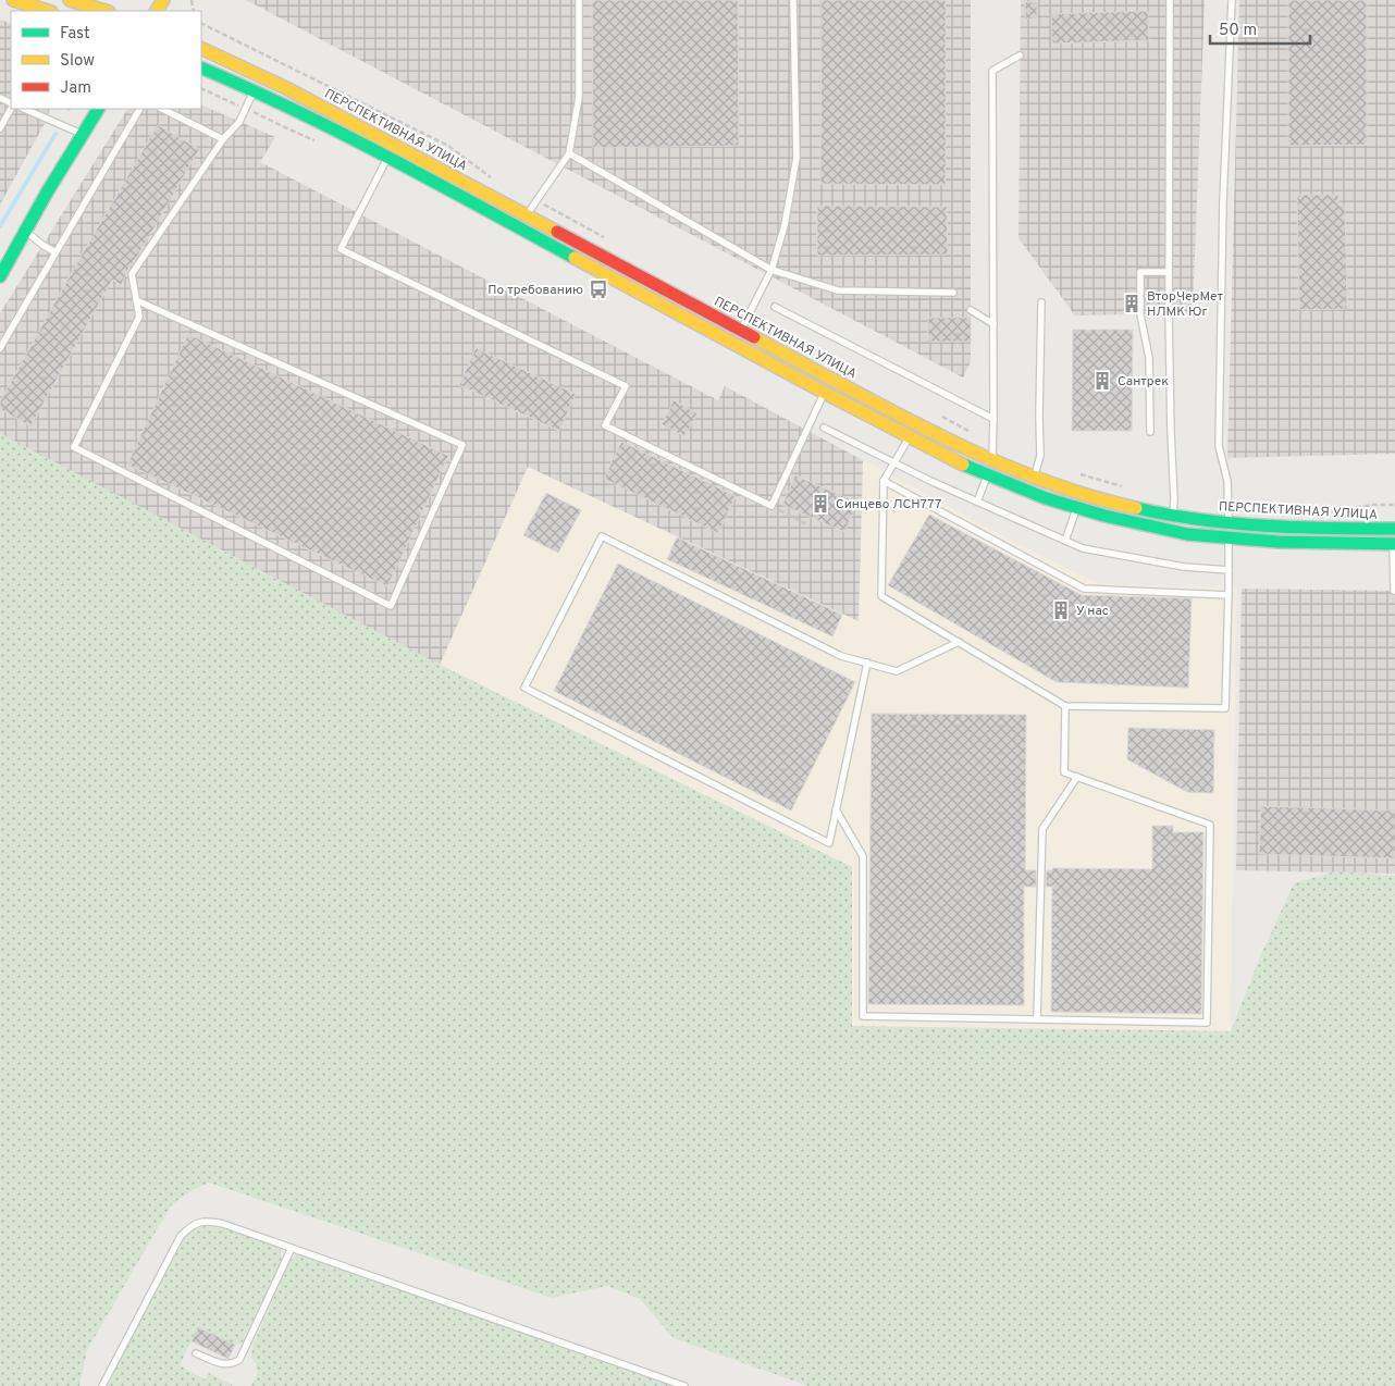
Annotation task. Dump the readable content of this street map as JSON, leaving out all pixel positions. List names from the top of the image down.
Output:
{
  "streets": {
    "main road": ["ПЕРСПЕКТИВНАЯ УЛИЦА"]
  },
  "places": {
    "bus stop": ["По требованию"],
    "building": [
      "ВторЧерМет НЛМК Юг",
      "Сантрек",
      "Синцево ЛСН777",
      "У нас"
    ]
  },
  "legend": ["Fast", "Slow", "Jam"],
  "scale_bar": "50 m"
}
